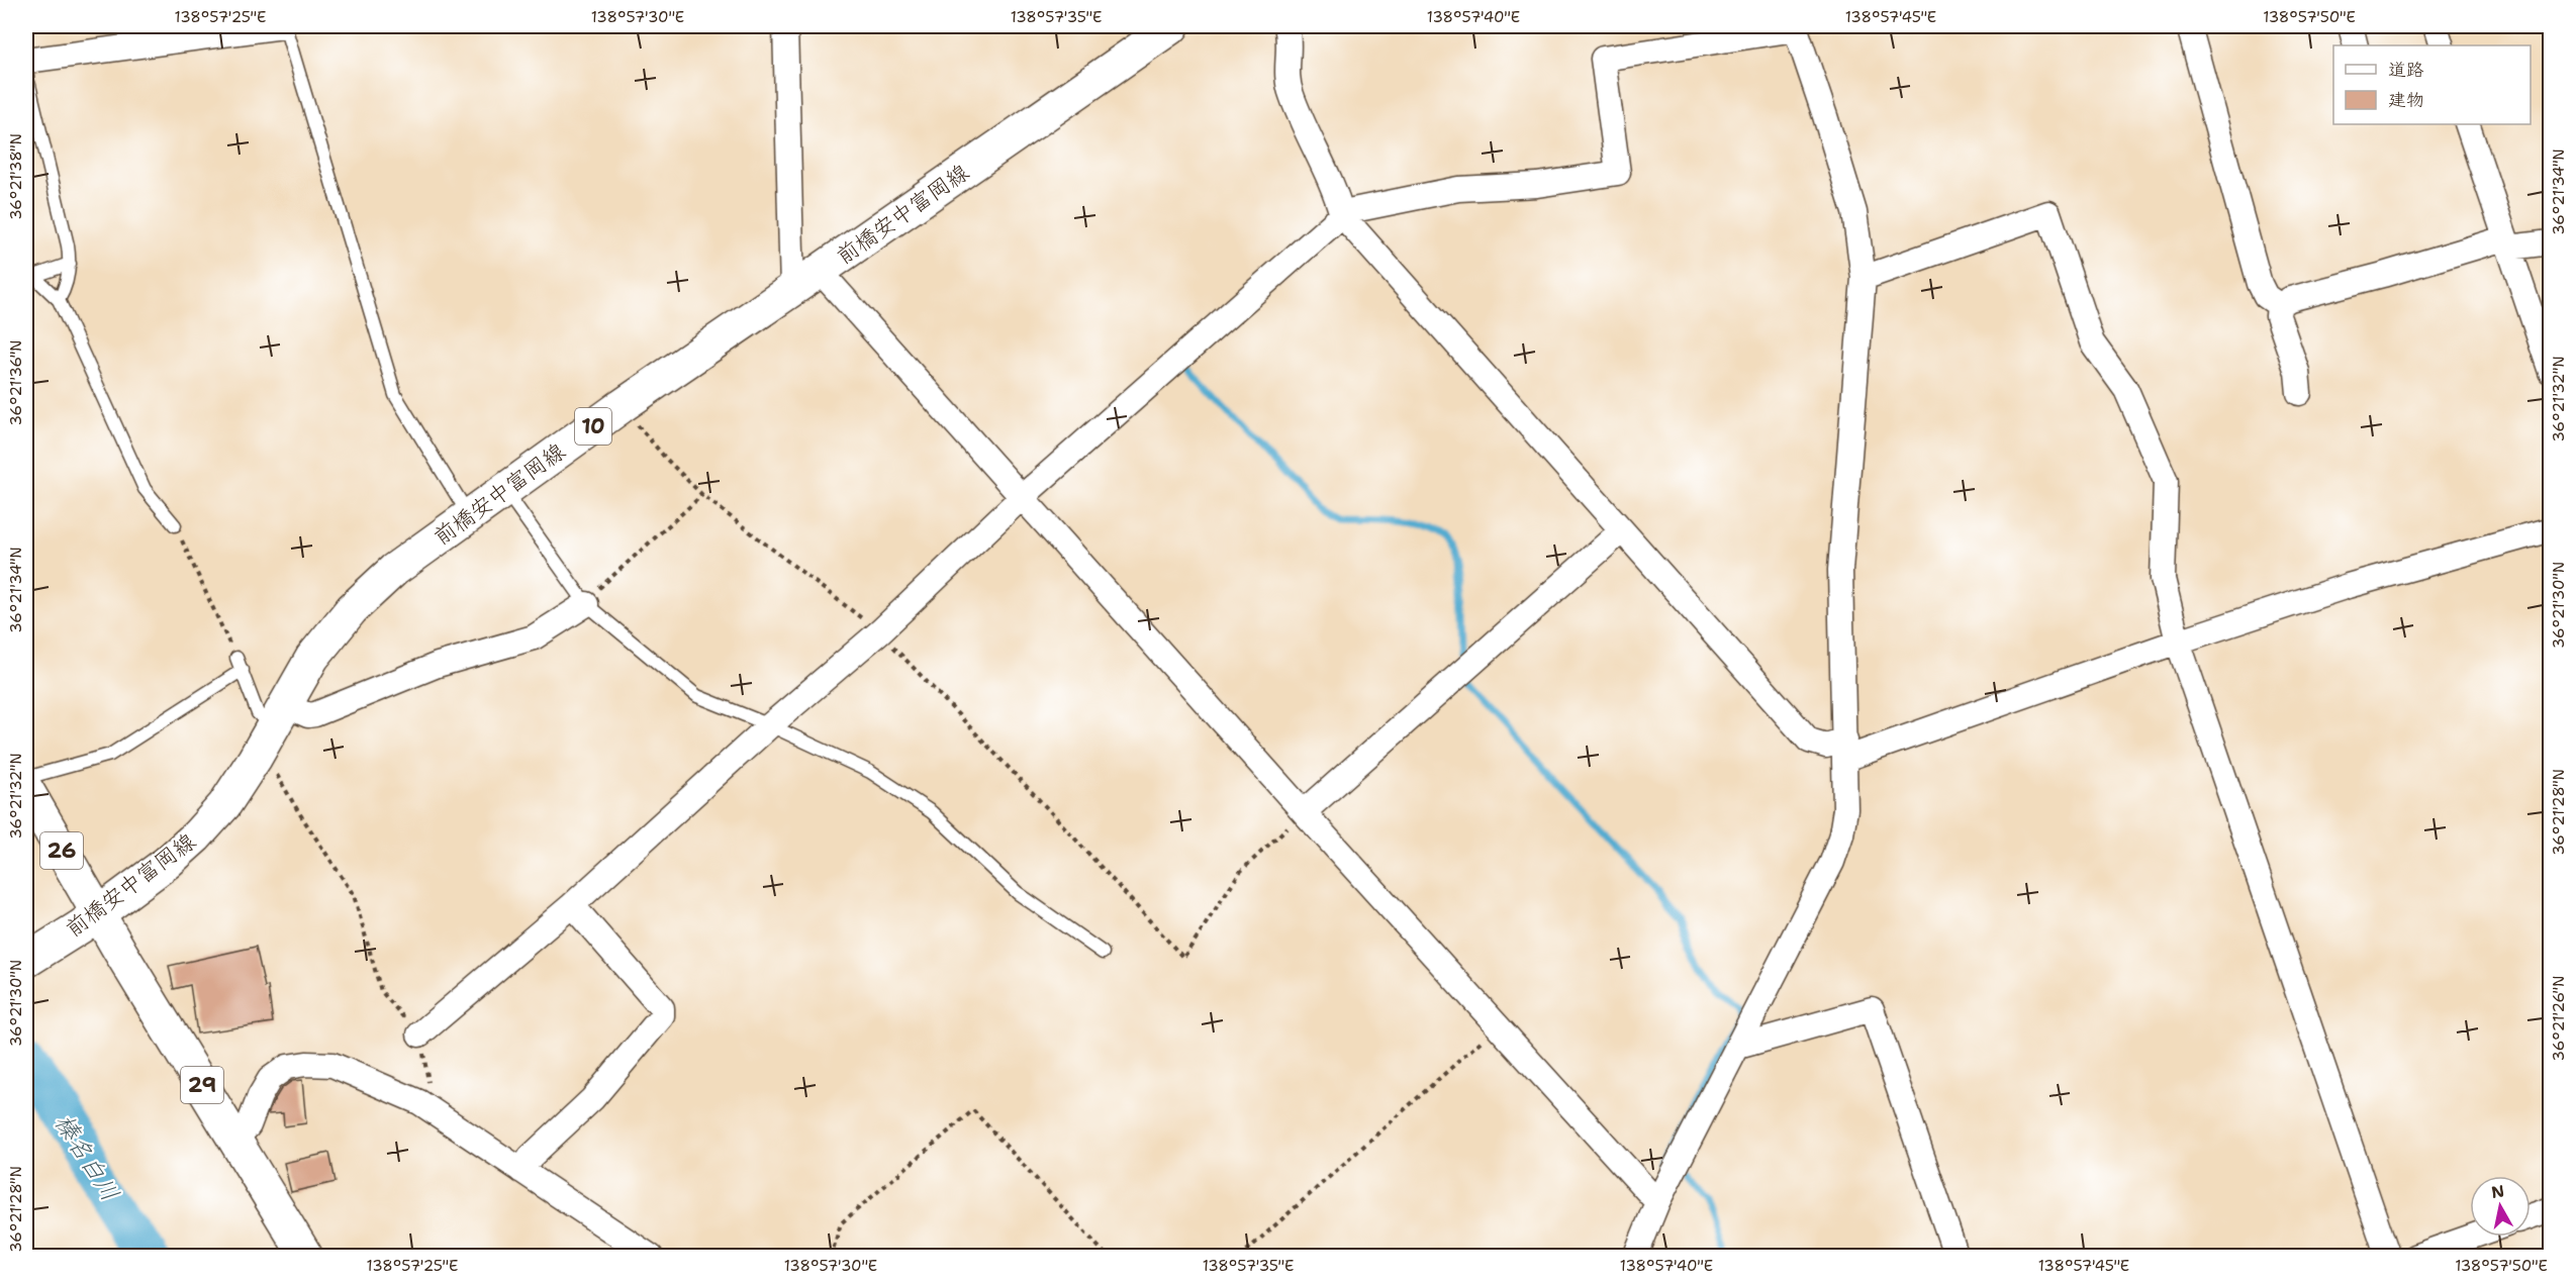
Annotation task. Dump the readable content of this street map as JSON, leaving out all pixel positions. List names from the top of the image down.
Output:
{
  "streets": {
    "main road": [
      "前橋安中富岡線",
      "10",
      "26",
      "29"
    ]
  },
  "crossings": [
    ["前橋安中富岡線", "26"],
    ["前橋安中富岡線", "29"],
    ["26", "29"]
  ],
  "water": ["榛名白川"],
  "legend": ["道路", "建物"],
  "north": "top",
  "coordinates": [
    "138°57'25\"E",
    "138°57'30\"E",
    "138°57'35\"E",
    "138°57'40\"E",
    "138°57'45\"E",
    "138°57'50\"E",
    "36°21'38\"N",
    "36°21'34\"N",
    "36°21'36\"N",
    "36°21'32\"N",
    "36°21'30\"N",
    "36°21'28\"N",
    "36°21'26\"N"
  ]
}
